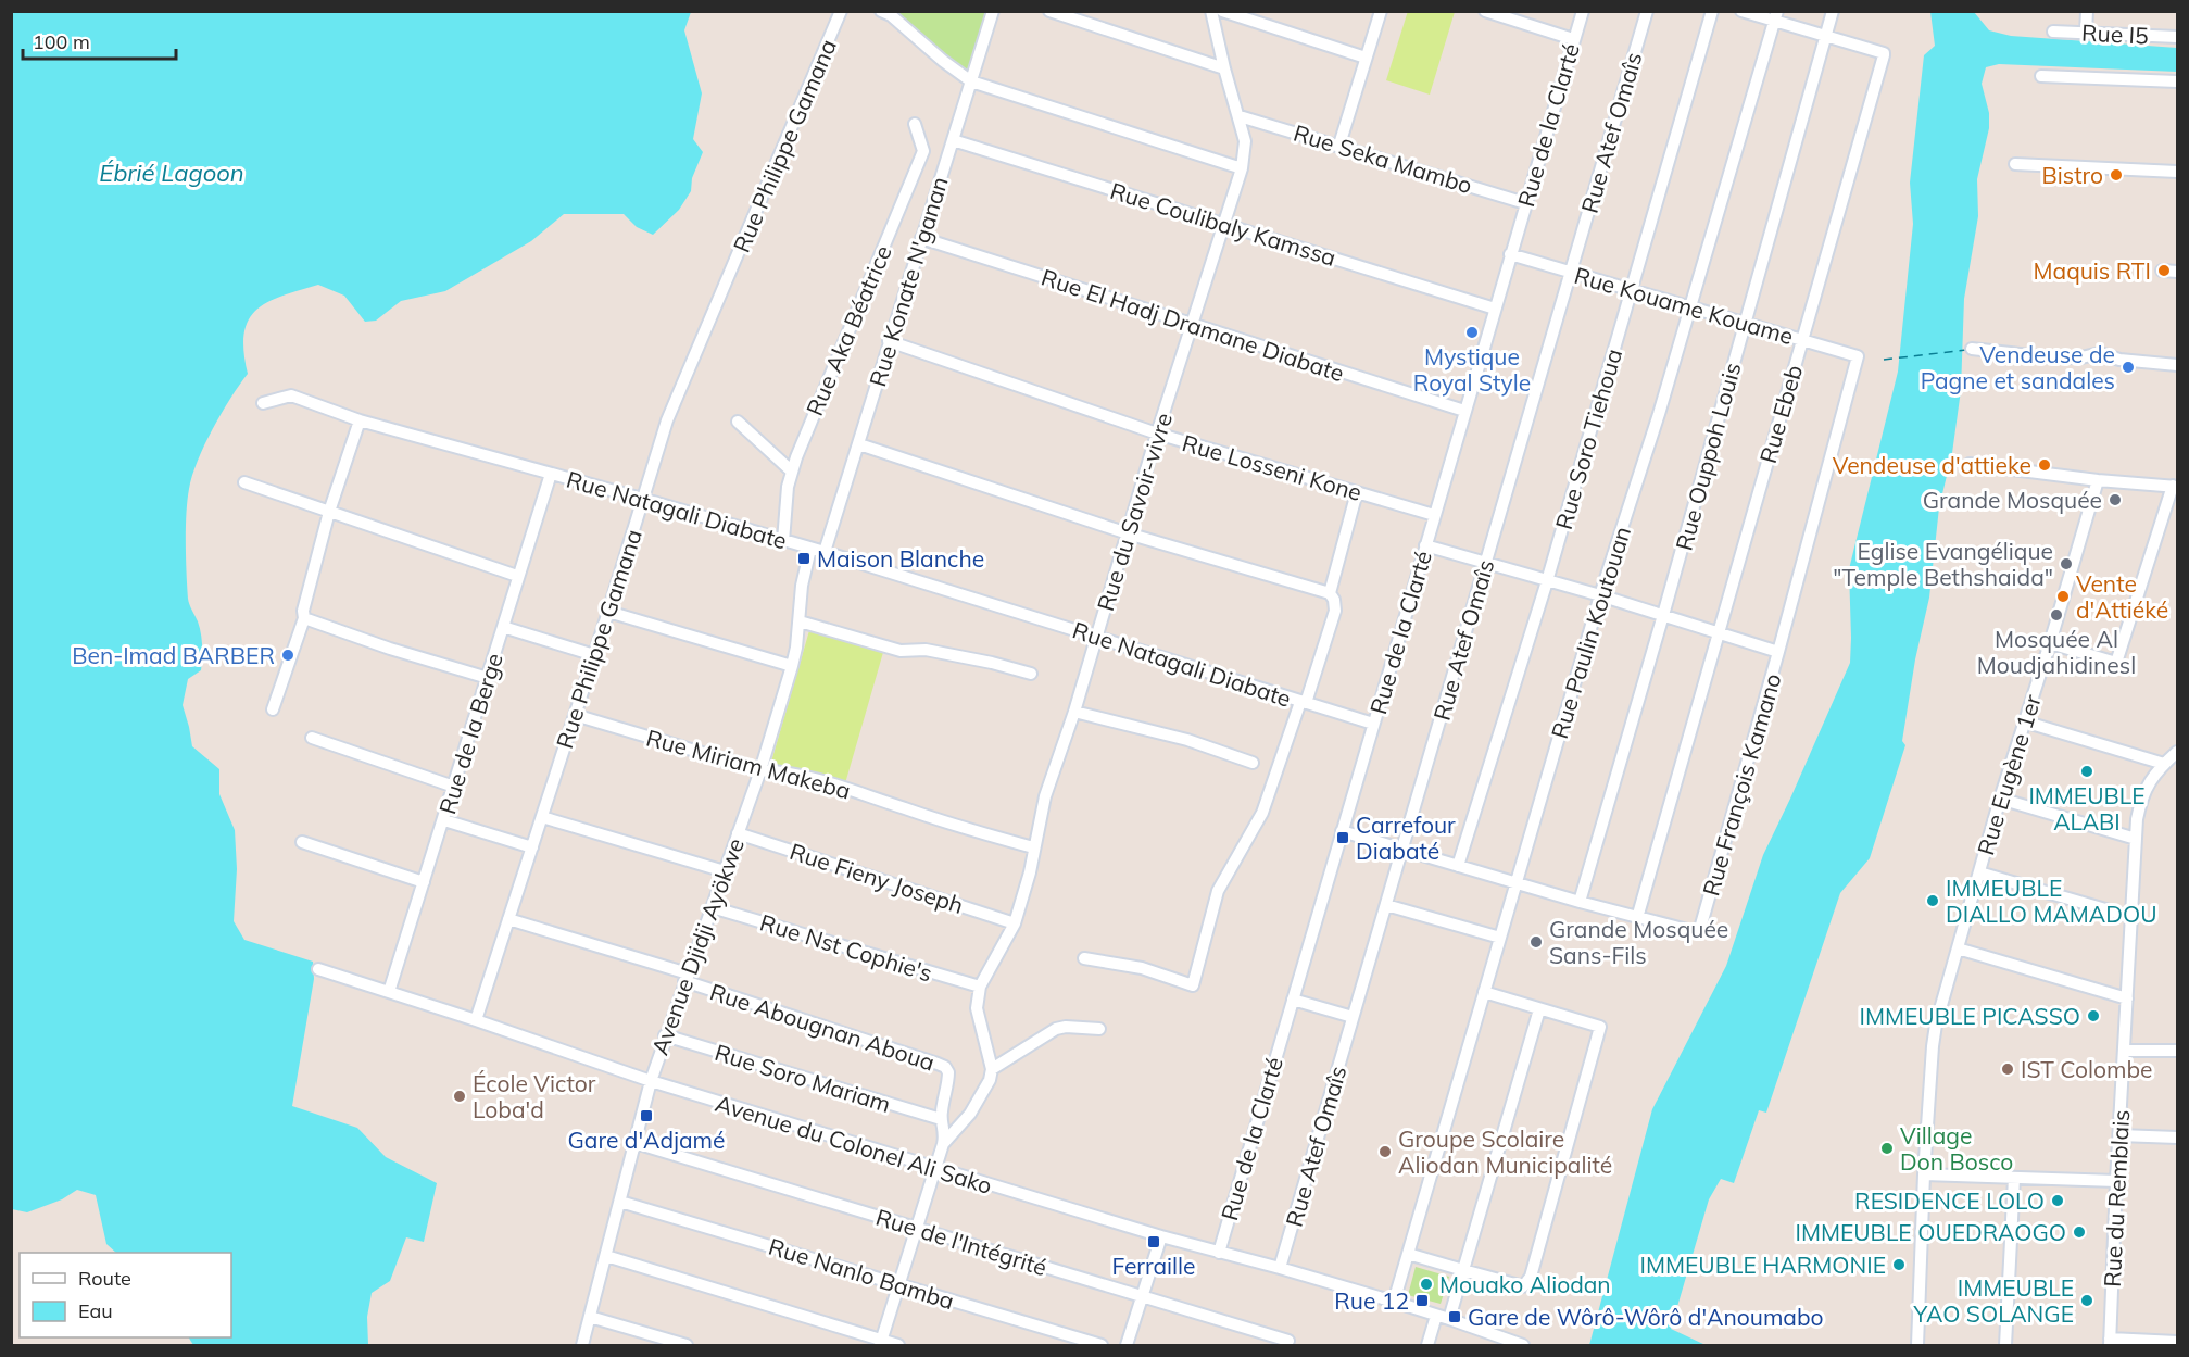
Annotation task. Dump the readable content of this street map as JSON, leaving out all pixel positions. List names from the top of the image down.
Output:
{
  "streets": {
    "street": [
      "Rue I5",
      "Rue de la Clarté",
      "Rue Atef Omaîs",
      "Rue Philippe Gamana",
      "Rue Seka Mambo",
      "Rue Coulibaly Kamssa",
      "Rue Konate N'ganan",
      "Rue Kouame Kouame",
      "Rue El Hadj Dramane Diabate",
      "Rue Aka Béatrice",
      "Rue Ebeb",
      "Rue Soro Tiehoua",
      "Rue Ouppoh Louis",
      "Rue Losseni Kone",
      "Rue Natagali Diabate",
      "Rue du Savoir-vivre",
      "Rue Paulin Koutouan",
      "Rue de la Berge",
      "Rue Miriam Makeba",
      "Rue Eugène 1er",
      "Rue François Kamano",
      "Rue Fieny Joseph",
      "Avenue Djidji Ayökwe",
      "Rue Nst Cophie's",
      "Rue Abougnan Aboua",
      "Rue Soro Mariam",
      "Avenue du Colonel Ali Sako",
      "Rue du Remblais",
      "Rue de l'Intégrité",
      "Rue Nanlo Bamba"
    ]
  },
  "crossings": [
    ["Rue de la Clarté", "Rue Seka Mambo"],
    ["Rue de la Clarté", "Rue Coulibaly Kamssa"],
    ["Rue de la Clarté", "Rue Kouame Kouame"],
    ["Rue de la Clarté", "Rue El Hadj Dramane Diabate"],
    ["Rue de la Clarté", "Rue Losseni Kone"],
    ["Rue de la Clarté", "Rue Natagali Diabate"],
    ["Rue de la Clarté", "Rue François Kamano"],
    ["Rue de la Clarté", "Avenue du Colonel Ali Sako"],
    ["Rue Atef Omaîs", "Rue Kouame Kouame"],
    ["Rue Atef Omaîs", "Rue François Kamano"],
    ["Rue Atef Omaîs", "Avenue du Colonel Ali Sako"],
    ["Rue Philippe Gamana", "Rue Natagali Diabate"],
    ["Rue Philippe Gamana", "Rue Miriam Makeba"],
    ["Rue Philippe Gamana", "Avenue du Colonel Ali Sako"],
    ["Rue Seka Mambo", "Rue du Savoir-vivre"],
    ["Rue Coulibaly Kamssa", "Rue Konate N'ganan"],
    ["Rue Coulibaly Kamssa", "Rue du Savoir-vivre"],
    ["Rue Konate N'ganan", "Rue El Hadj Dramane Diabate"],
    ["Rue Konate N'ganan", "Rue Losseni Kone"],
    ["Rue Konate N'ganan", "Rue Natagali Diabate"],
    ["Rue Kouame Kouame", "Rue Ebeb"],
    ["Rue Kouame Kouame", "Rue Soro Tiehoua"],
    ["Rue Kouame Kouame", "Rue Ouppoh Louis"],
    ["Rue Kouame Kouame", "Rue Paulin Koutouan"],
    ["Rue Kouame Kouame", "Rue François Kamano"],
    ["Rue El Hadj Dramane Diabate", "Rue du Savoir-vivre"],
    ["Rue Aka Béatrice", "Rue Natagali Diabate"],
    ["Rue Ebeb", "Rue Ouppoh Louis"],
    ["Rue Ebeb", "Rue Paulin Koutouan"],
    ["Rue Ebeb", "Rue François Kamano"],
    ["Rue Soro Tiehoua", "Rue François Kamano"],
    ["Rue Ouppoh Louis", "Rue François Kamano"],
    ["Rue Losseni Kone", "Rue du Savoir-vivre"],
    ["Rue Natagali Diabate", "Rue du Savoir-vivre"],
    ["Rue Natagali Diabate", "Rue de la Berge"],
    ["Rue Natagali Diabate", "Avenue Djidji Ayökwe"],
    ["Rue du Savoir-vivre", "Rue Miriam Makeba"],
    ["Rue du Savoir-vivre", "Rue Fieny Joseph"],
    ["Rue du Savoir-vivre", "Rue Nst Cophie's"],
    ["Rue Paulin Koutouan", "Rue François Kamano"],
    ["Rue Paulin Koutouan", "Avenue du Colonel Ali Sako"],
    ["Rue de la Berge", "Avenue du Colonel Ali Sako"],
    ["Rue Miriam Makeba", "Avenue Djidji Ayökwe"],
    ["Rue Fieny Joseph", "Avenue Djidji Ayökwe"],
    ["Avenue Djidji Ayökwe", "Rue Nst Cophie's"],
    ["Avenue Djidji Ayökwe", "Rue Abougnan Aboua"],
    ["Avenue Djidji Ayökwe", "Rue Soro Mariam"],
    ["Avenue Djidji Ayökwe", "Avenue du Colonel Ali Sako"],
    ["Avenue Djidji Ayökwe", "Rue de l'Intégrité"],
    ["Avenue Djidji Ayökwe", "Rue Nanlo Bamba"],
    ["Rue Abougnan Aboua", "Rue Soro Mariam"],
    ["Rue Abougnan Aboua", "Avenue du Colonel Ali Sako"],
    ["Rue Abougnan Aboua", "Rue de l'Intégrité"],
    ["Rue Abougnan Aboua", "Rue Nanlo Bamba"]
  ],
  "water": ["Ébrié Lagoon"],
  "places": {
    "other": [
      "Bistro",
      "Maquis RTI",
      "Mystique Royal Style",
      "Vendeuse de Pagne et sandales",
      "Vendeuse d'attieke",
      "Grande Mosquée",
      "Eglise Evangélique \"Temple Bethshaida\"",
      "Vente d'Attiéké",
      "Mosquée Al Moudjahidinesl",
      "Ben-Imad BARBER",
      "IMMEUBLE ALABI",
      "IMMEUBLE DIALLO MAMADOU",
      "Grande Mosquée Sans-Fils",
      "IMMEUBLE PICASSO",
      "IST Colombe",
      "École Victor Loba'd",
      "Village Don Bosco",
      "Groupe Scolaire Aliodan Municipalité",
      "RESIDENCE LOLO",
      "IMMEUBLE OUEDRAOGO",
      "IMMEUBLE HARMONIE",
      "Mouako Aliodan",
      "IMMEUBLE YAO SOLANGE"
    ],
    "transit": [
      "Maison Blanche",
      "Carrefour Diabaté",
      "Gare d'Adjamé",
      "Ferraille",
      "Rue 12",
      "Gare de Wôrô-Wôrô d'Anoumabo"
    ]
  },
  "legend": ["Route", "Eau"],
  "scale_bar": "100 m"
}
